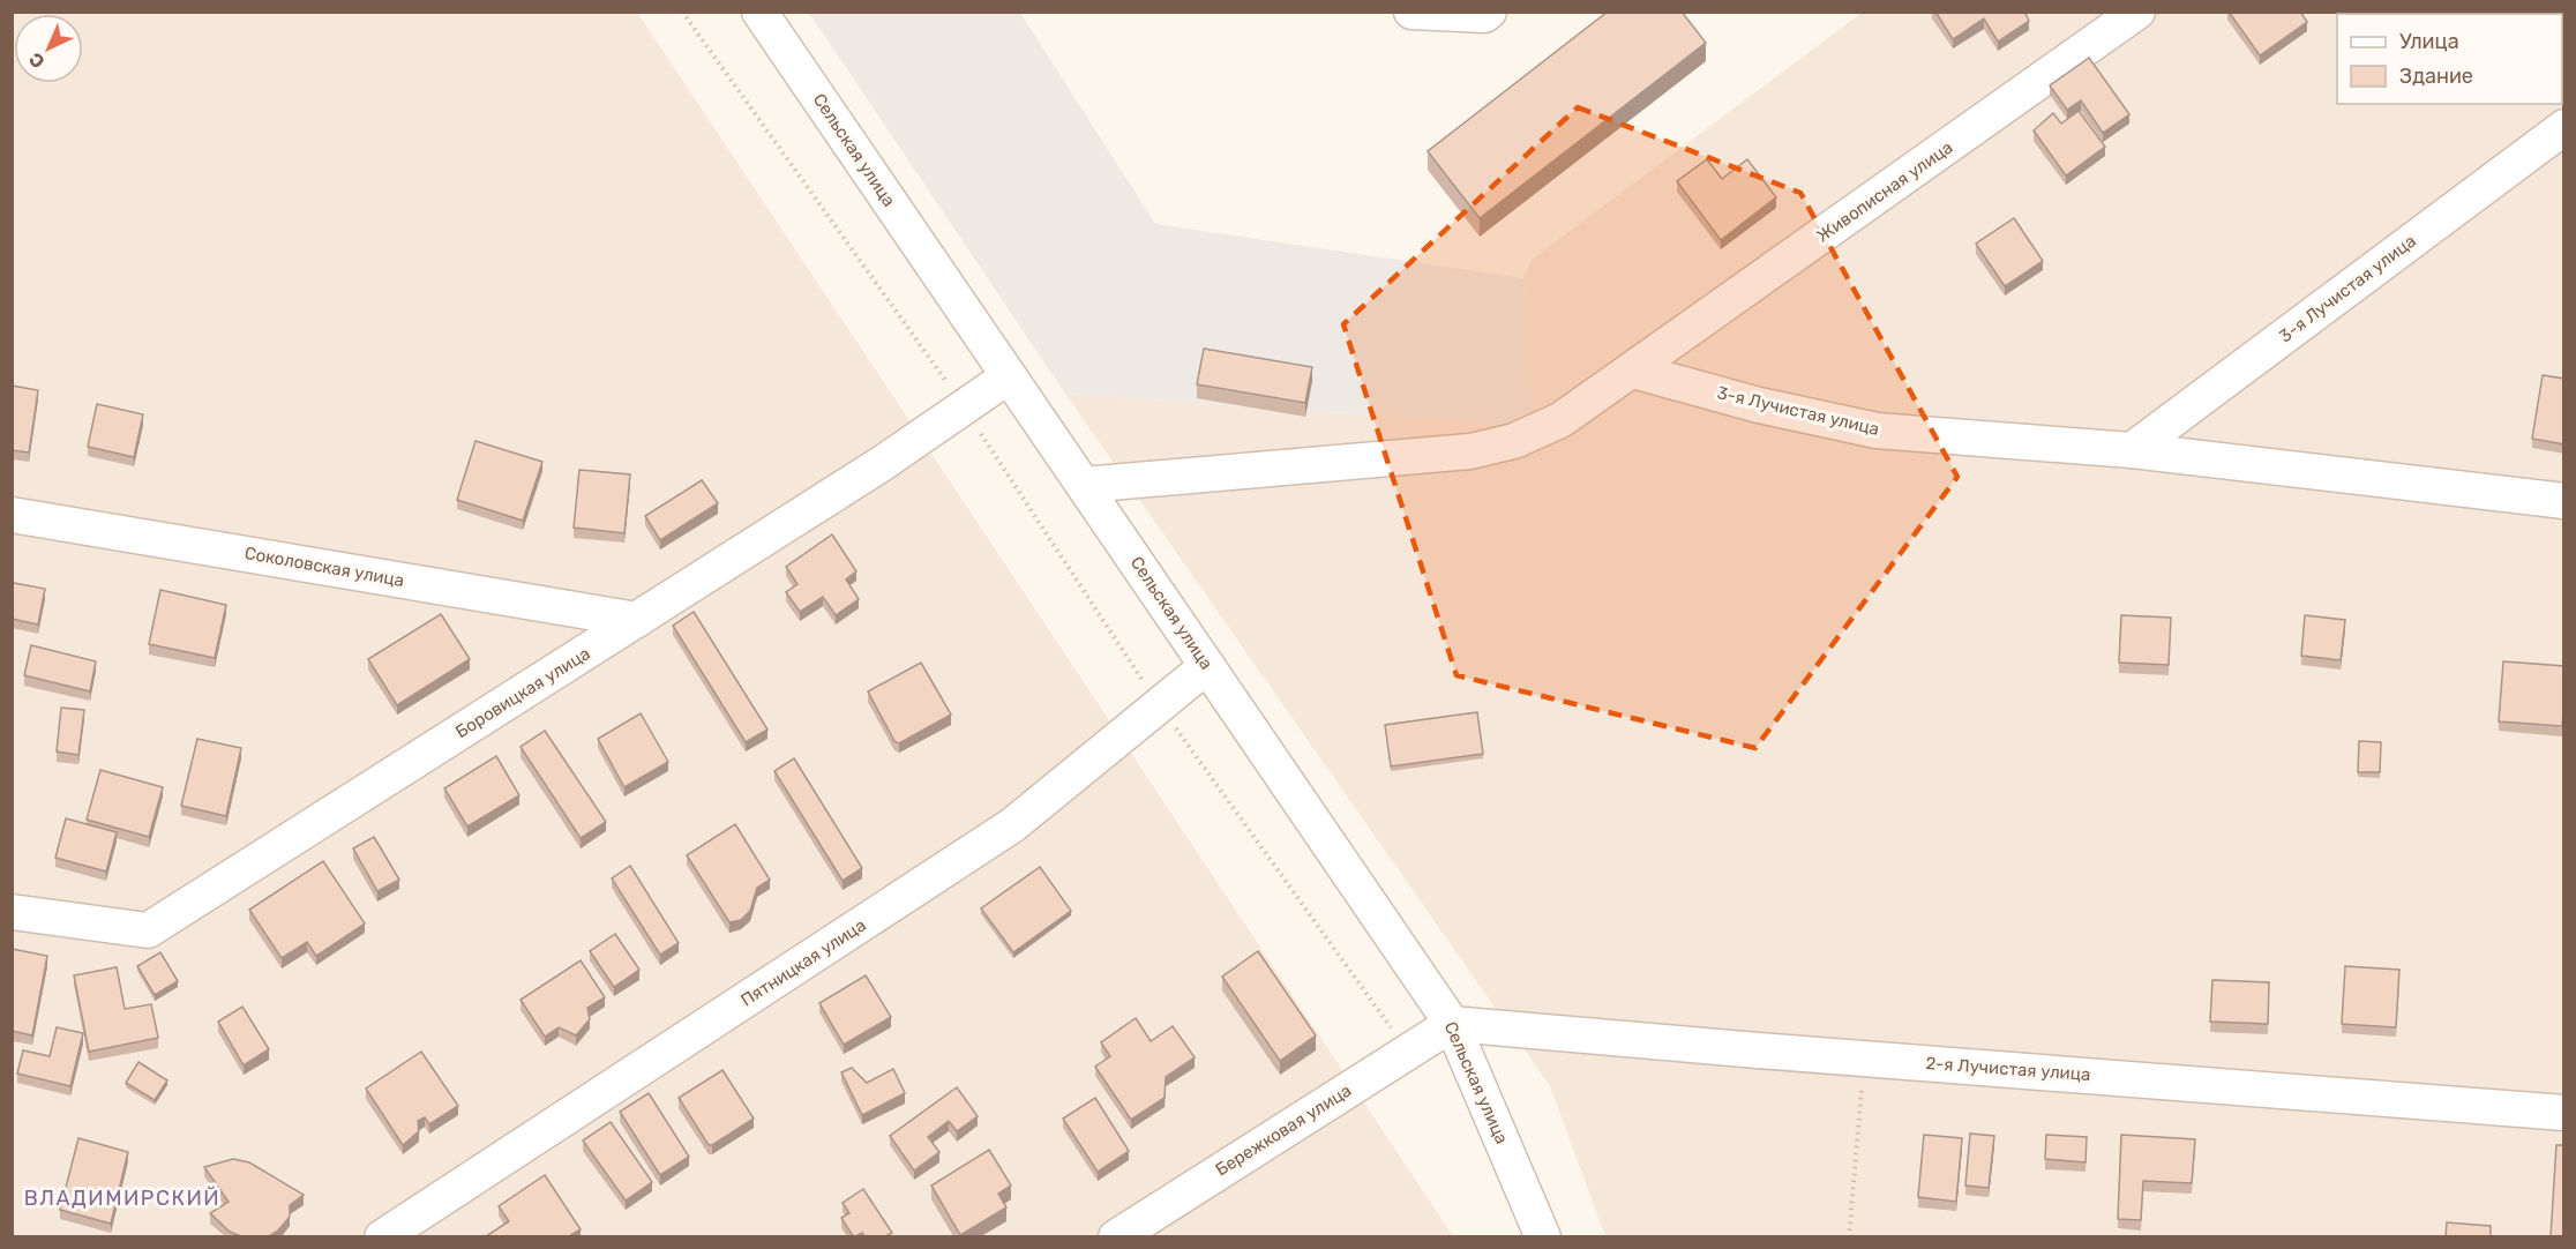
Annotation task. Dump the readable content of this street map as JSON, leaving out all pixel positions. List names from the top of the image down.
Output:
{
  "streets": {
    "street": [
      "Сельская улица",
      "Живописная улица",
      "3-я Лучистая улица",
      "Соколовская улица",
      "Боровицкая улица",
      "Пятницкая улица",
      "2-я Лучистая улица",
      "Бережковая улица"
    ]
  },
  "crossings": [
    ["Сельская улица", "Живописная улица"],
    ["Сельская улица", "Боровицкая улица"],
    ["Сельская улица", "Пятницкая улица"],
    ["Сельская улица", "2-я Лучистая улица"],
    ["Сельская улица", "Бережковая улица"],
    ["Живописная улица", "3-я Лучистая улица"],
    ["Соколовская улица", "Боровицкая улица"],
    ["2-я Лучистая улица", "Бережковая улица"]
  ],
  "districts": ["ВЛАДИМИРСКИЙ"],
  "legend": ["Улица", "Здание"],
  "north": "bottom left"
}
